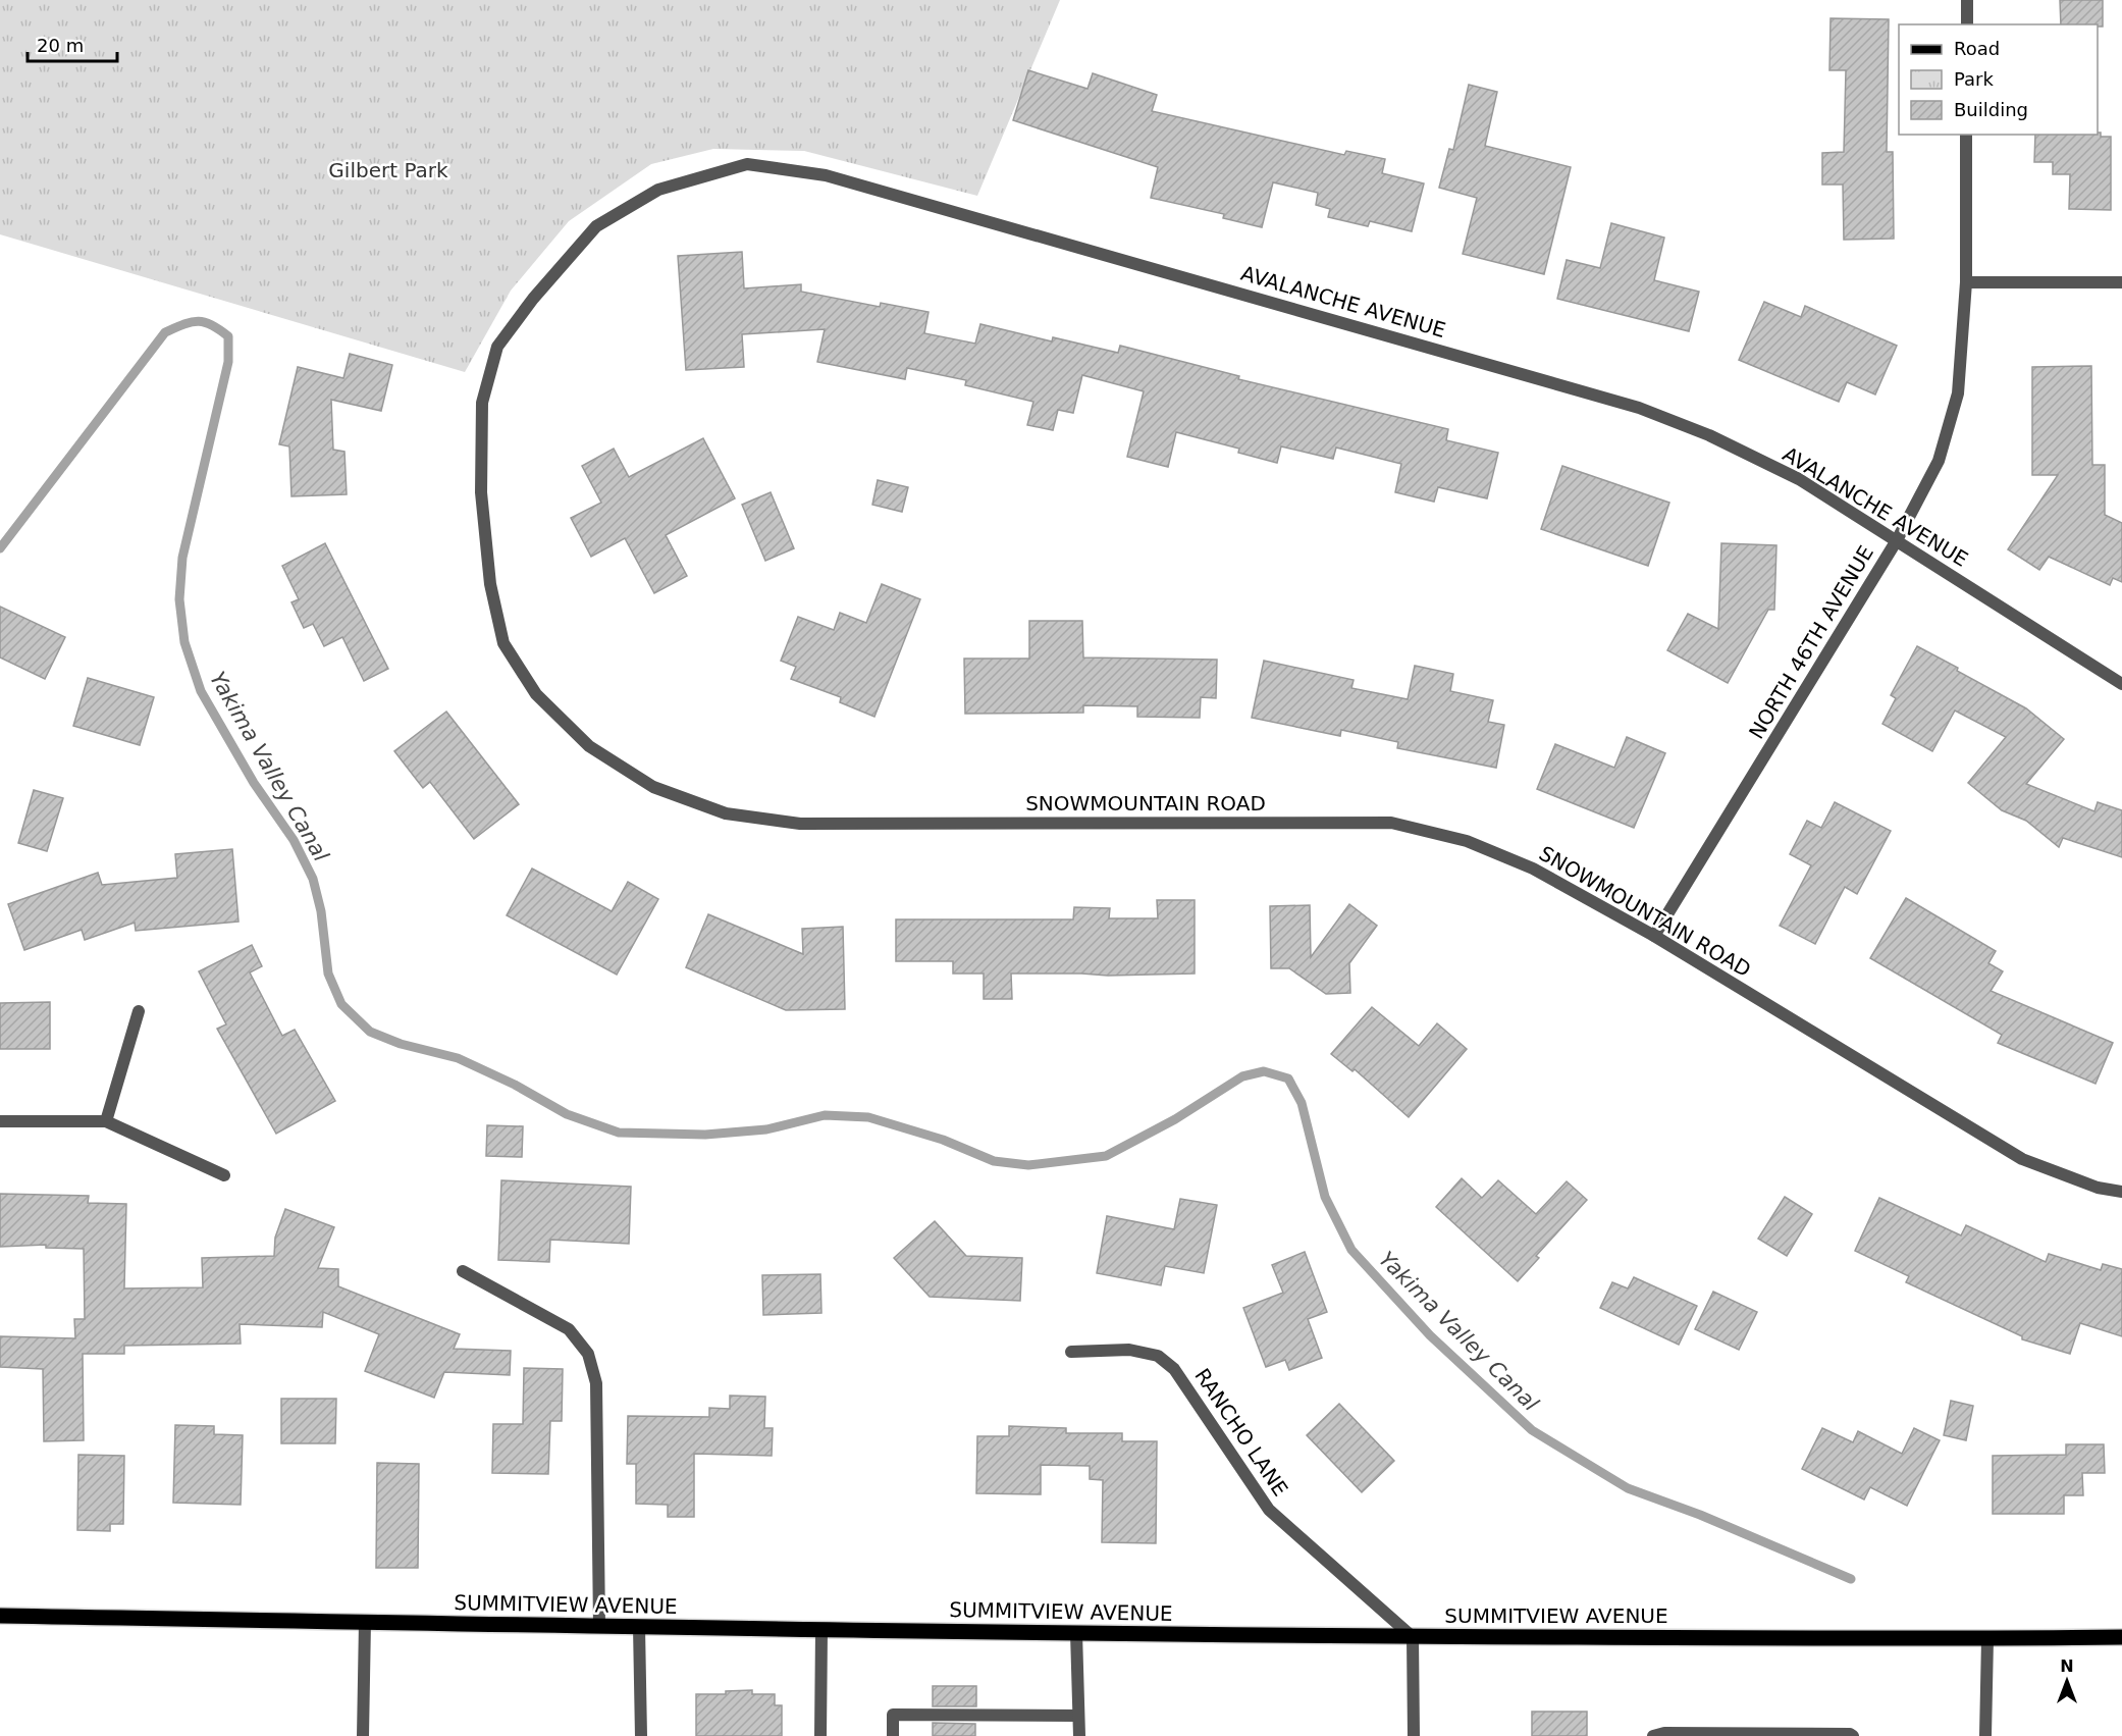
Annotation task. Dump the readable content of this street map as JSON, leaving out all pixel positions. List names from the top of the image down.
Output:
{
  "streets": {
    "main road": ["SUMMITVIEW AVENUE"],
    "street": [
      "AVALANCHE AVENUE",
      "NORTH 46TH AVENUE",
      "SNOWMOUNTAIN ROAD",
      "RANCHO LANE"
    ]
  },
  "crossings": [
    ["AVALANCHE AVENUE", "NORTH 46TH AVENUE"],
    ["AVALANCHE AVENUE", "SNOWMOUNTAIN ROAD"],
    ["NORTH 46TH AVENUE", "SNOWMOUNTAIN ROAD"],
    ["RANCHO LANE", "SUMMITVIEW AVENUE"]
  ],
  "water": ["Yakima Valley Canal"],
  "parks": ["Gilbert Park"],
  "legend": ["Road", "Park", "Building"],
  "scale_bar": "20 m",
  "north": "top"
}
